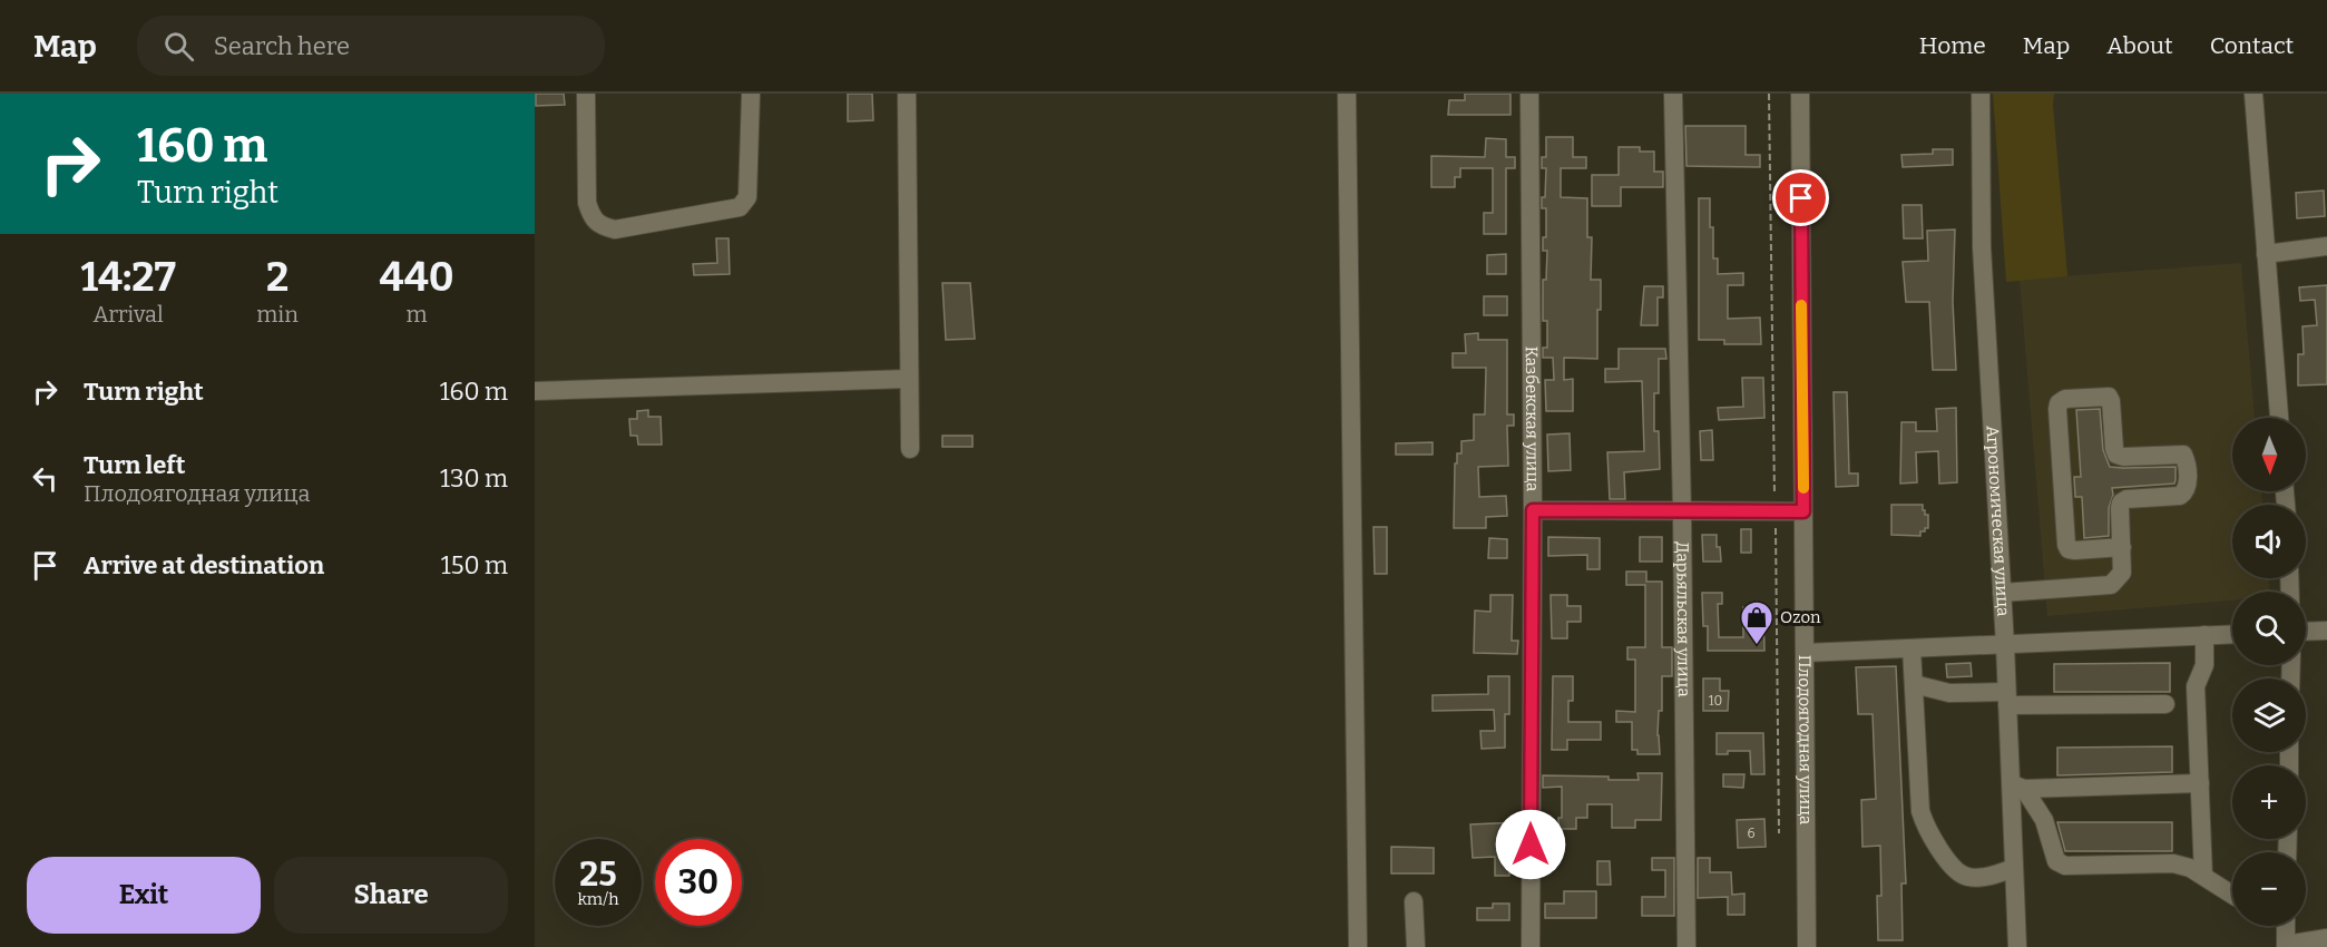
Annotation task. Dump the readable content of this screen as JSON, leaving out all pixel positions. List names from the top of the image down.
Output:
{
  "streets": {
    "street": [
      "Казбекская улица",
      "Агрономическая улица",
      "Дарьяльская улица",
      "Плодоягодная улица"
    ]
  },
  "places": {
    "shop": ["Ozon"]
  },
  "house_numbers": ["10", "6"],
  "north": "bottom",
  "page": {
    "header": "Map",
    "search": "Search here",
    "nav": [
      "Home",
      "Map",
      "About",
      "Contact"
    ],
    "turn": ["160 m", "Turn right"],
    "eta": [
      "14:27",
      "Arrival",
      "2",
      "min",
      "440",
      "m"
    ],
    "list": [
      {
        "name": "Turn right",
        "value": "160 m"
      },
      {
        "name": "Turn left",
        "note": "Плодоягодная улица",
        "value": "130 m"
      },
      {
        "name": "Arrive at destination",
        "value": "150 m"
      }
    ],
    "map_buttons": ["+", "−"],
    "speed": "25 km/h",
    "limit": "30",
    "buttons": ["Exit", "Share"]
  }
}
